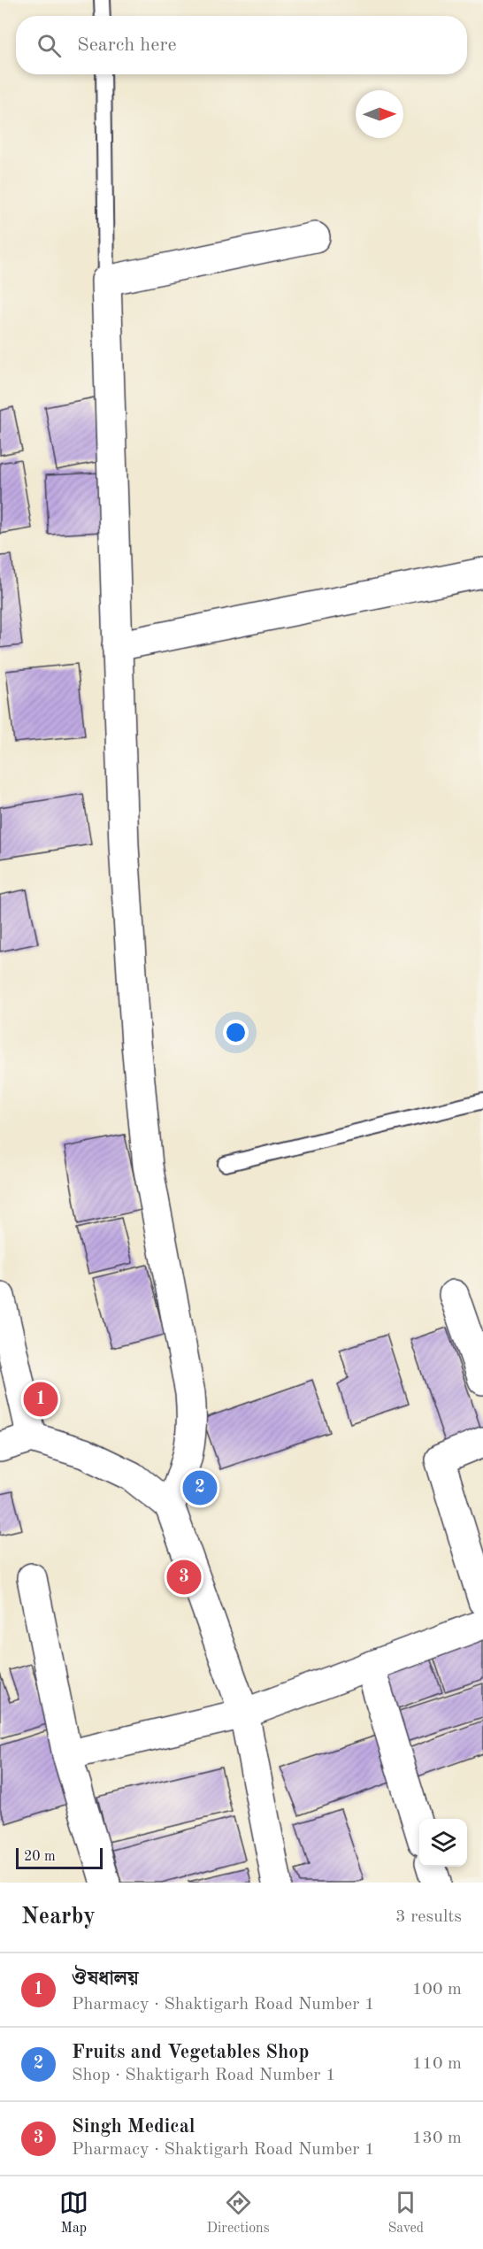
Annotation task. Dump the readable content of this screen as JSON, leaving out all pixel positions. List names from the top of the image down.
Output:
{
  "scale_bar": "20 m",
  "north": "right",
  "page": {
    "search": "Search here",
    "pins": ["1", "2", "3"],
    "scale": "20 m",
    "heading": ["Nearby", "3 results"],
    "list": [
      {
        "mark": "1",
        "name": "ঔষধালয়",
        "note": "Pharmacy · Shaktigarh Road Number 1",
        "value": "100 m"
      },
      {
        "mark": "2",
        "name": "Fruits and Vegetables Shop",
        "note": "Shop · Shaktigarh Road Number 1",
        "value": "110 m"
      },
      {
        "mark": "3",
        "name": "Singh Medical",
        "note": "Pharmacy · Shaktigarh Road Number 1",
        "value": "130 m"
      }
    ],
    "nav": ["Map", "Directions", "Saved"]
  }
}
